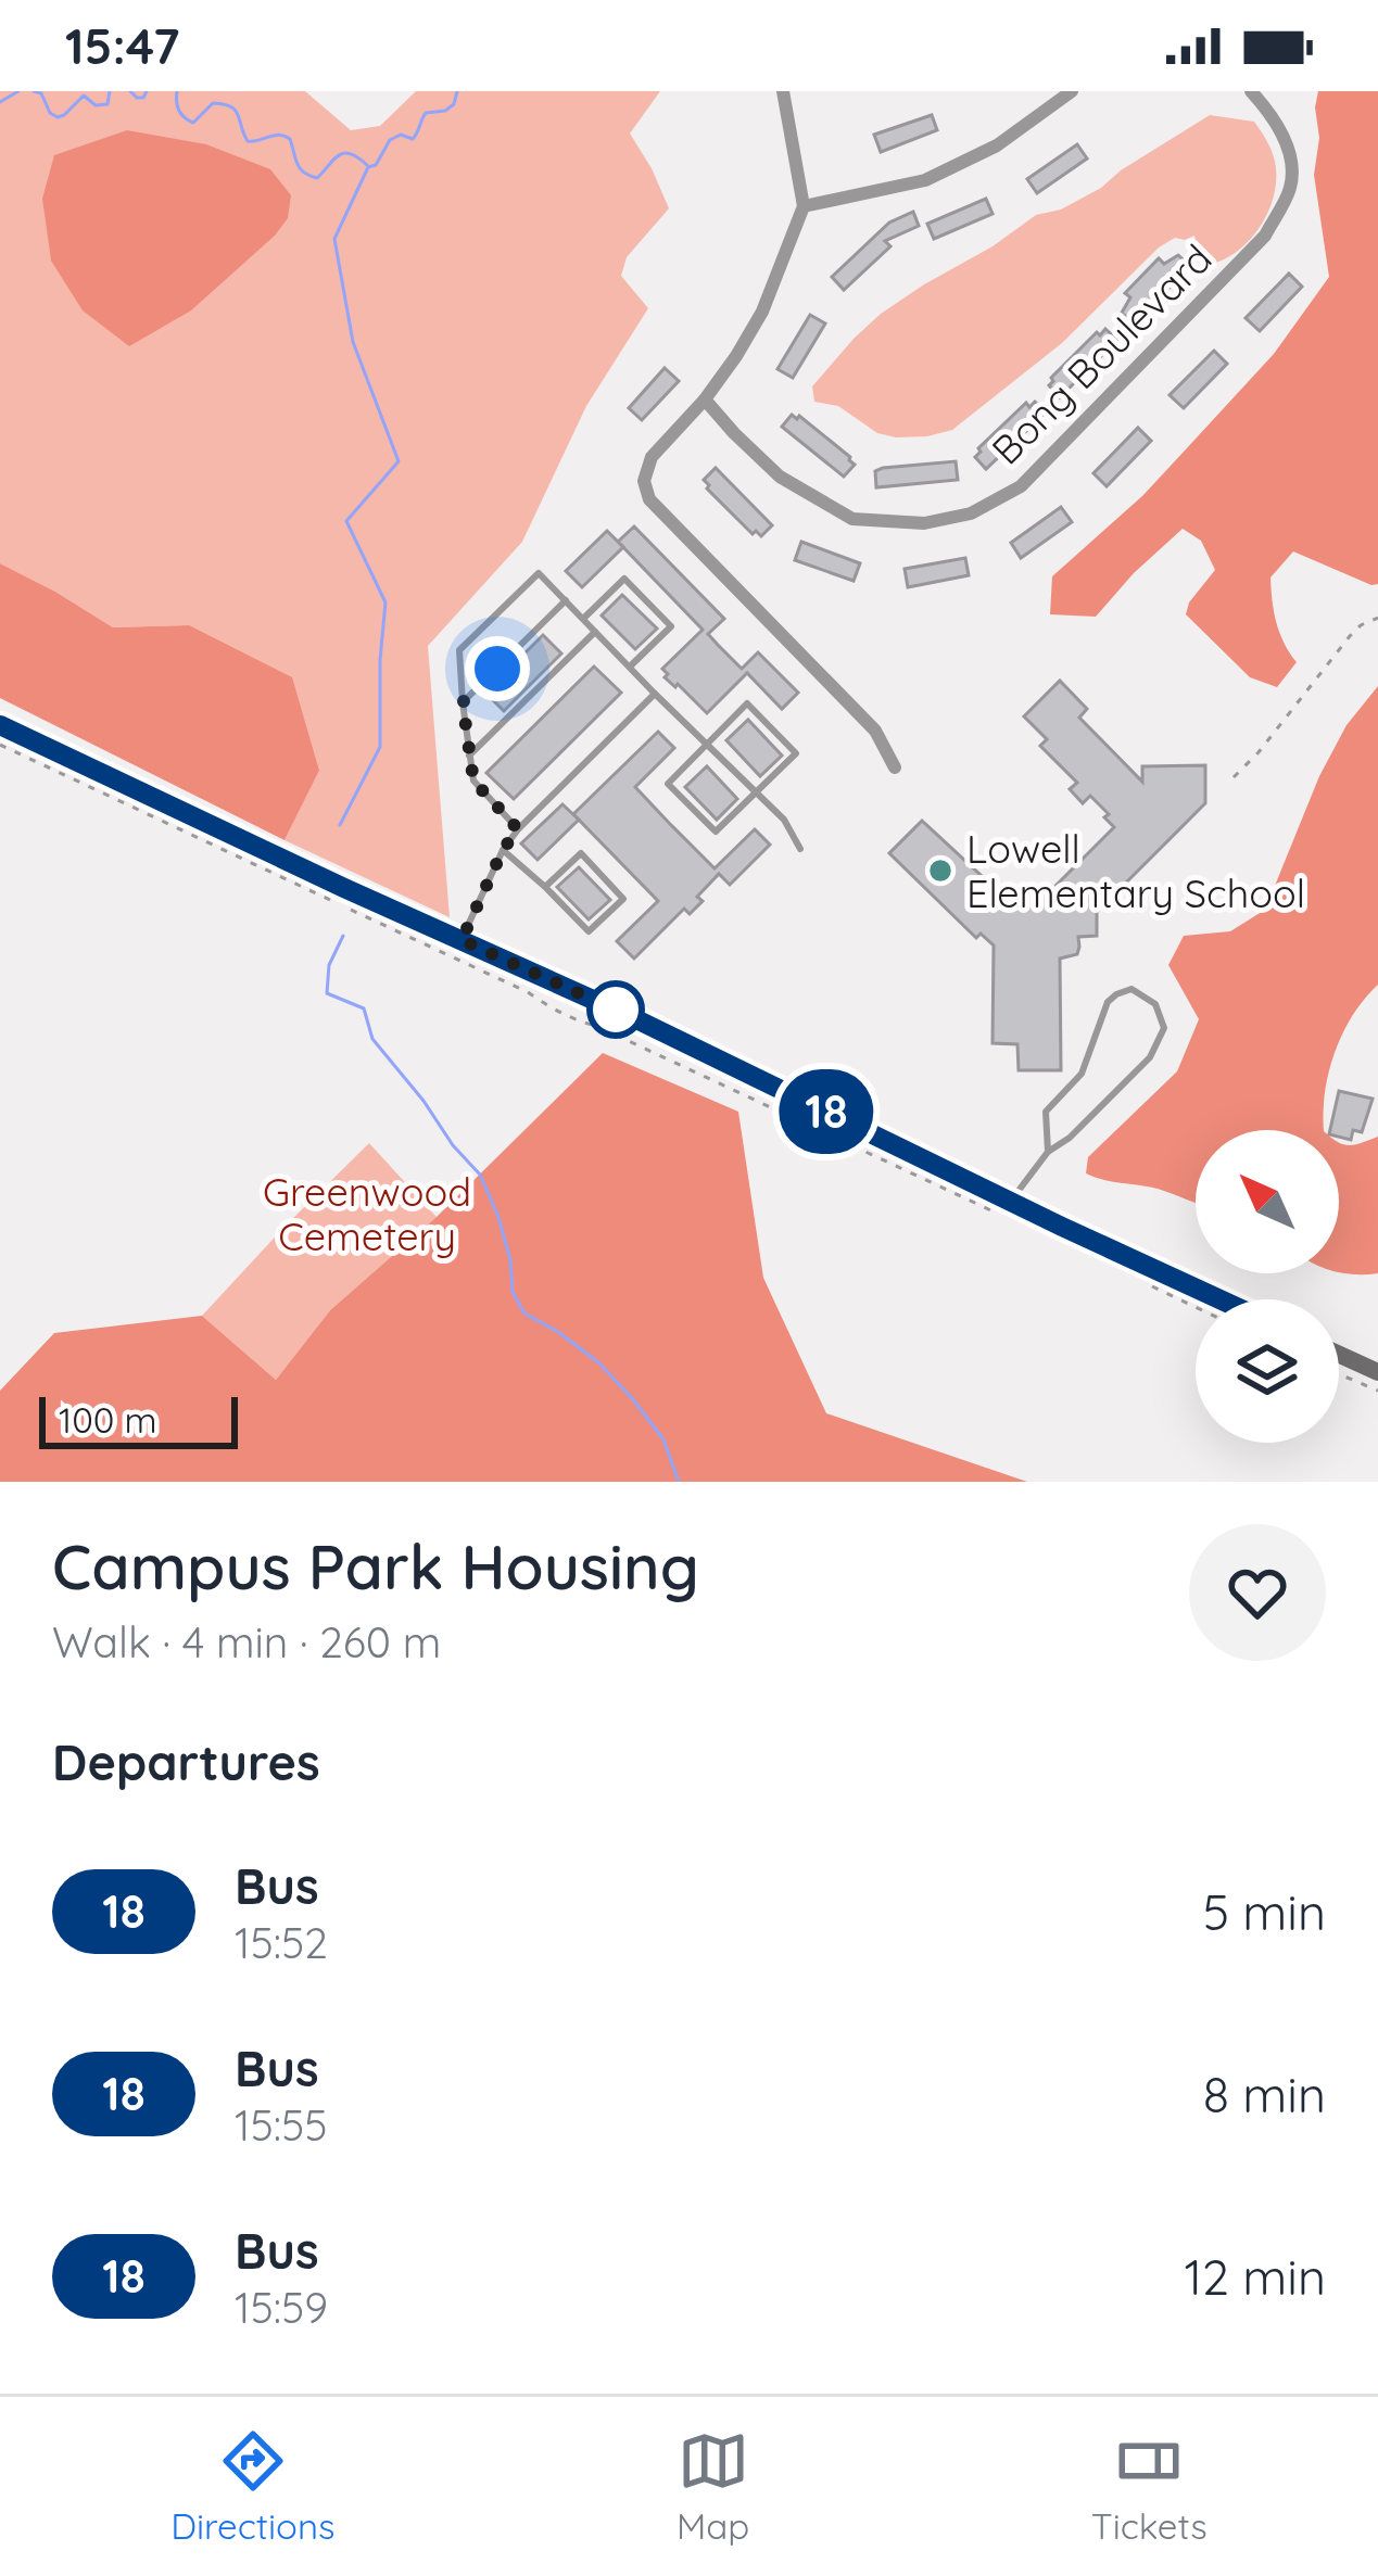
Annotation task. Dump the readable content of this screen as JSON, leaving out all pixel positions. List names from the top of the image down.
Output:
{
  "streets": {
    "street": ["Bong Boulevard"]
  },
  "parks": ["Greenwood Cemetery"],
  "places": ["Lowell Elementary School"],
  "lines": ["bus line 18"],
  "scale_bar": "100 m",
  "north": "top left",
  "page": {
    "status": "15:47",
    "on_map": "18",
    "scale": "100 m",
    "heading": [
      ["Campus Park Housing", "Walk · 4 min · 260 m"],
      "Departures"
    ],
    "list": [
      {
        "mark": "18",
        "name": "Bus",
        "note": "15:52",
        "value": "5 min"
      },
      {
        "mark": "18",
        "name": "Bus",
        "note": "15:55",
        "value": "8 min"
      },
      {
        "mark": "18",
        "name": "Bus",
        "note": "15:59",
        "value": "12 min"
      }
    ],
    "tabs": ["Directions", "Map", "Tickets"]
  }
}
